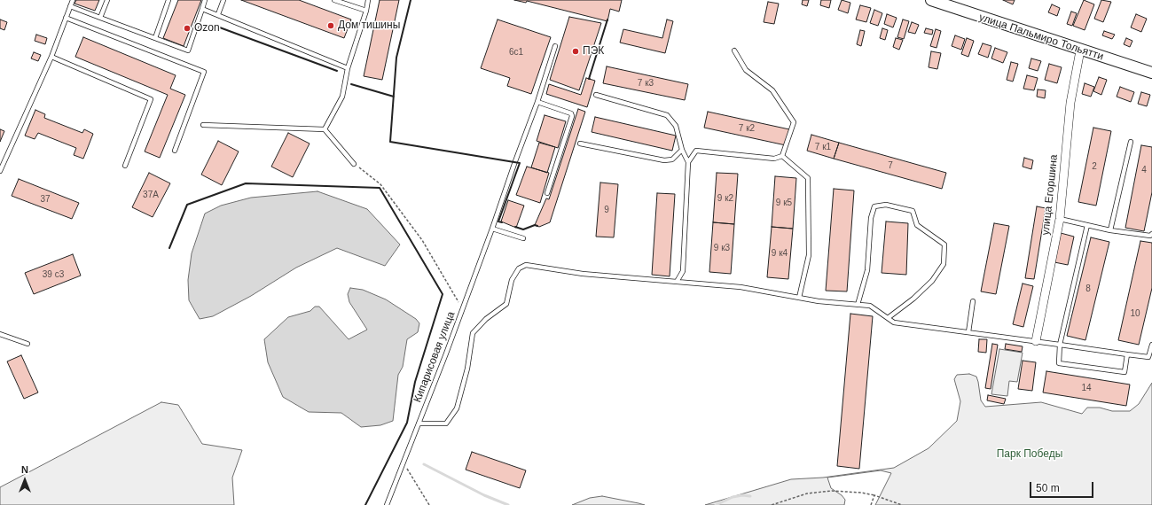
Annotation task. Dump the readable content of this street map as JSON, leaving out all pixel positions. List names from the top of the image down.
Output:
{
  "streets": {
    "street": ["улица Пальмиро Тольятти", "улица Егоршина"],
    "lane": ["Кипарисовая улица"]
  },
  "crossings": [
    ["улица Пальмиро Тольятти", "улица Егоршина"]
  ],
  "parks": ["Парк Победы"],
  "places": ["Дом тишины", "Ozon", "ПЭК"],
  "house_numbers": [
    "6с1",
    "7 к3",
    "7 к2",
    "7 к1",
    "7",
    "2",
    "4",
    "37А",
    "9 к2",
    "37",
    "9 к5",
    "9",
    "9 к3",
    "9 к4",
    "39 с3",
    "8",
    "10",
    "14"
  ],
  "scale_bar": "50 m",
  "north": "top"
}
